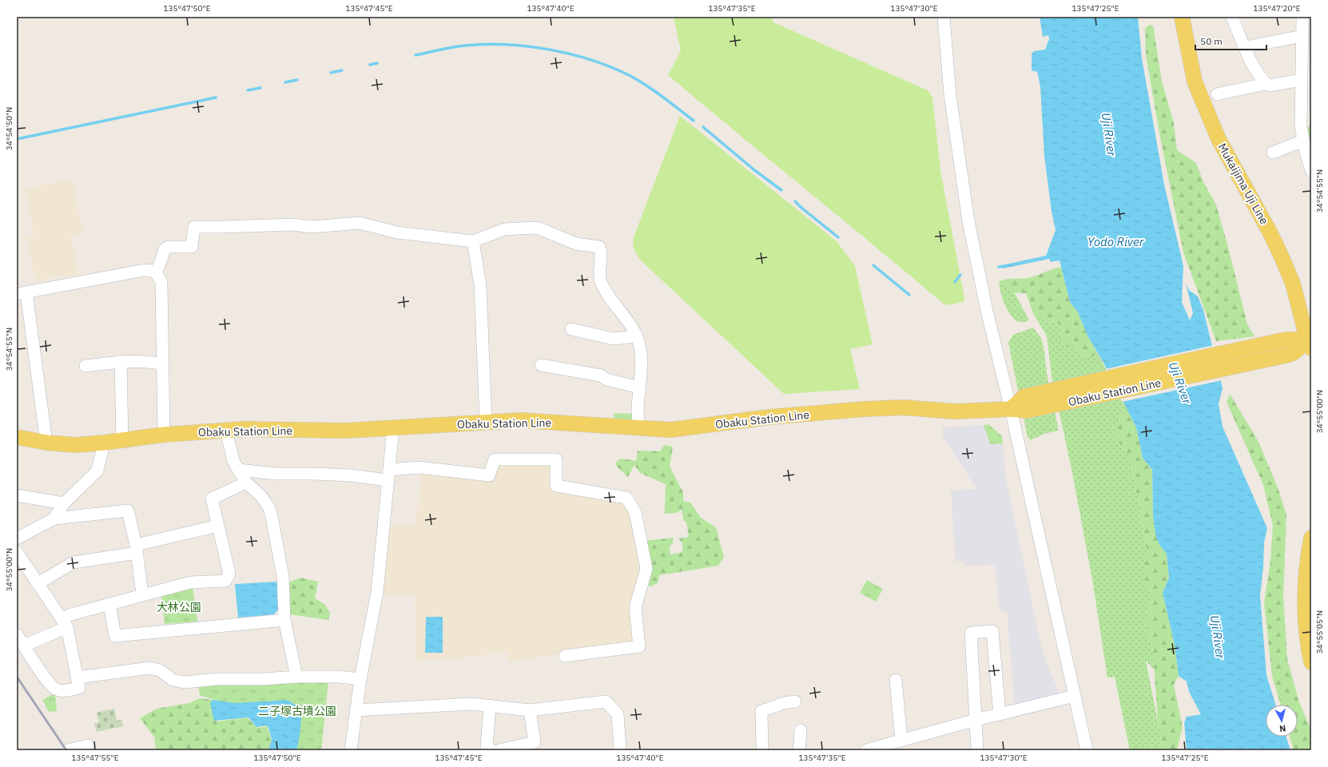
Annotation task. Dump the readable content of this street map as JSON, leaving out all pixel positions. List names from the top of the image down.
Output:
{
  "streets": {
    "main road": ["Mukaijima Uji Line", "Obaku Station Line"]
  },
  "crossings": [
    ["Mukaijima Uji Line", "Obaku Station Line"]
  ],
  "water": ["Uji River", "Yodo River"],
  "parks": ["大林公園", "二子塚古墳公園"],
  "scale_bar": "50 m",
  "north": "bottom",
  "coordinates": [
    "135°47'50\"E",
    "135°47'45\"E",
    "135°47'40\"E",
    "135°47'35\"E",
    "135°47'30\"E",
    "135°47'25\"E",
    "135°47'20\"E",
    "34°54'50\"N",
    "34°54'55\"N",
    "34°55'00\"N",
    "34°55'05\"N",
    "135°47'55\"E"
  ]
}
